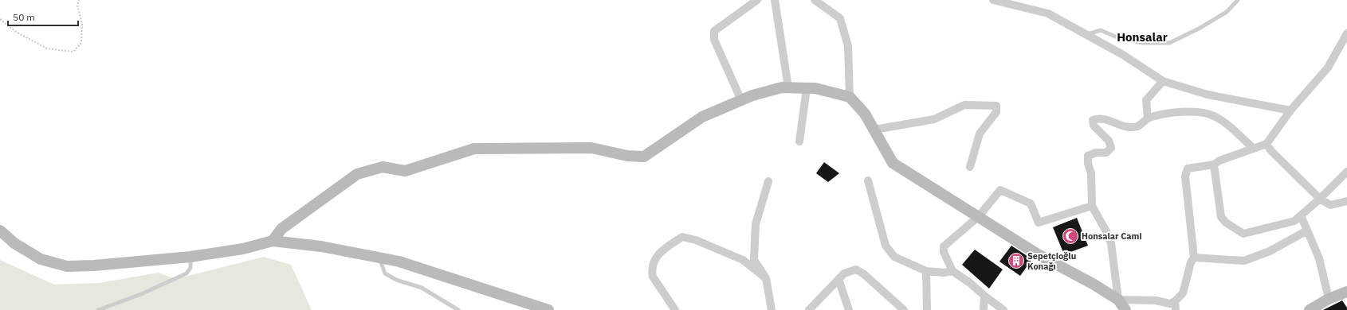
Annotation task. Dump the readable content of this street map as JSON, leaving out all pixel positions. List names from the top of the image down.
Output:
{
  "districts": ["Honsalar"],
  "places": {
    "mosque": ["Honsalar Cami"],
    "building": ["Sepetçioğlu Konağı"]
  },
  "scale_bar": "50 m"
}
